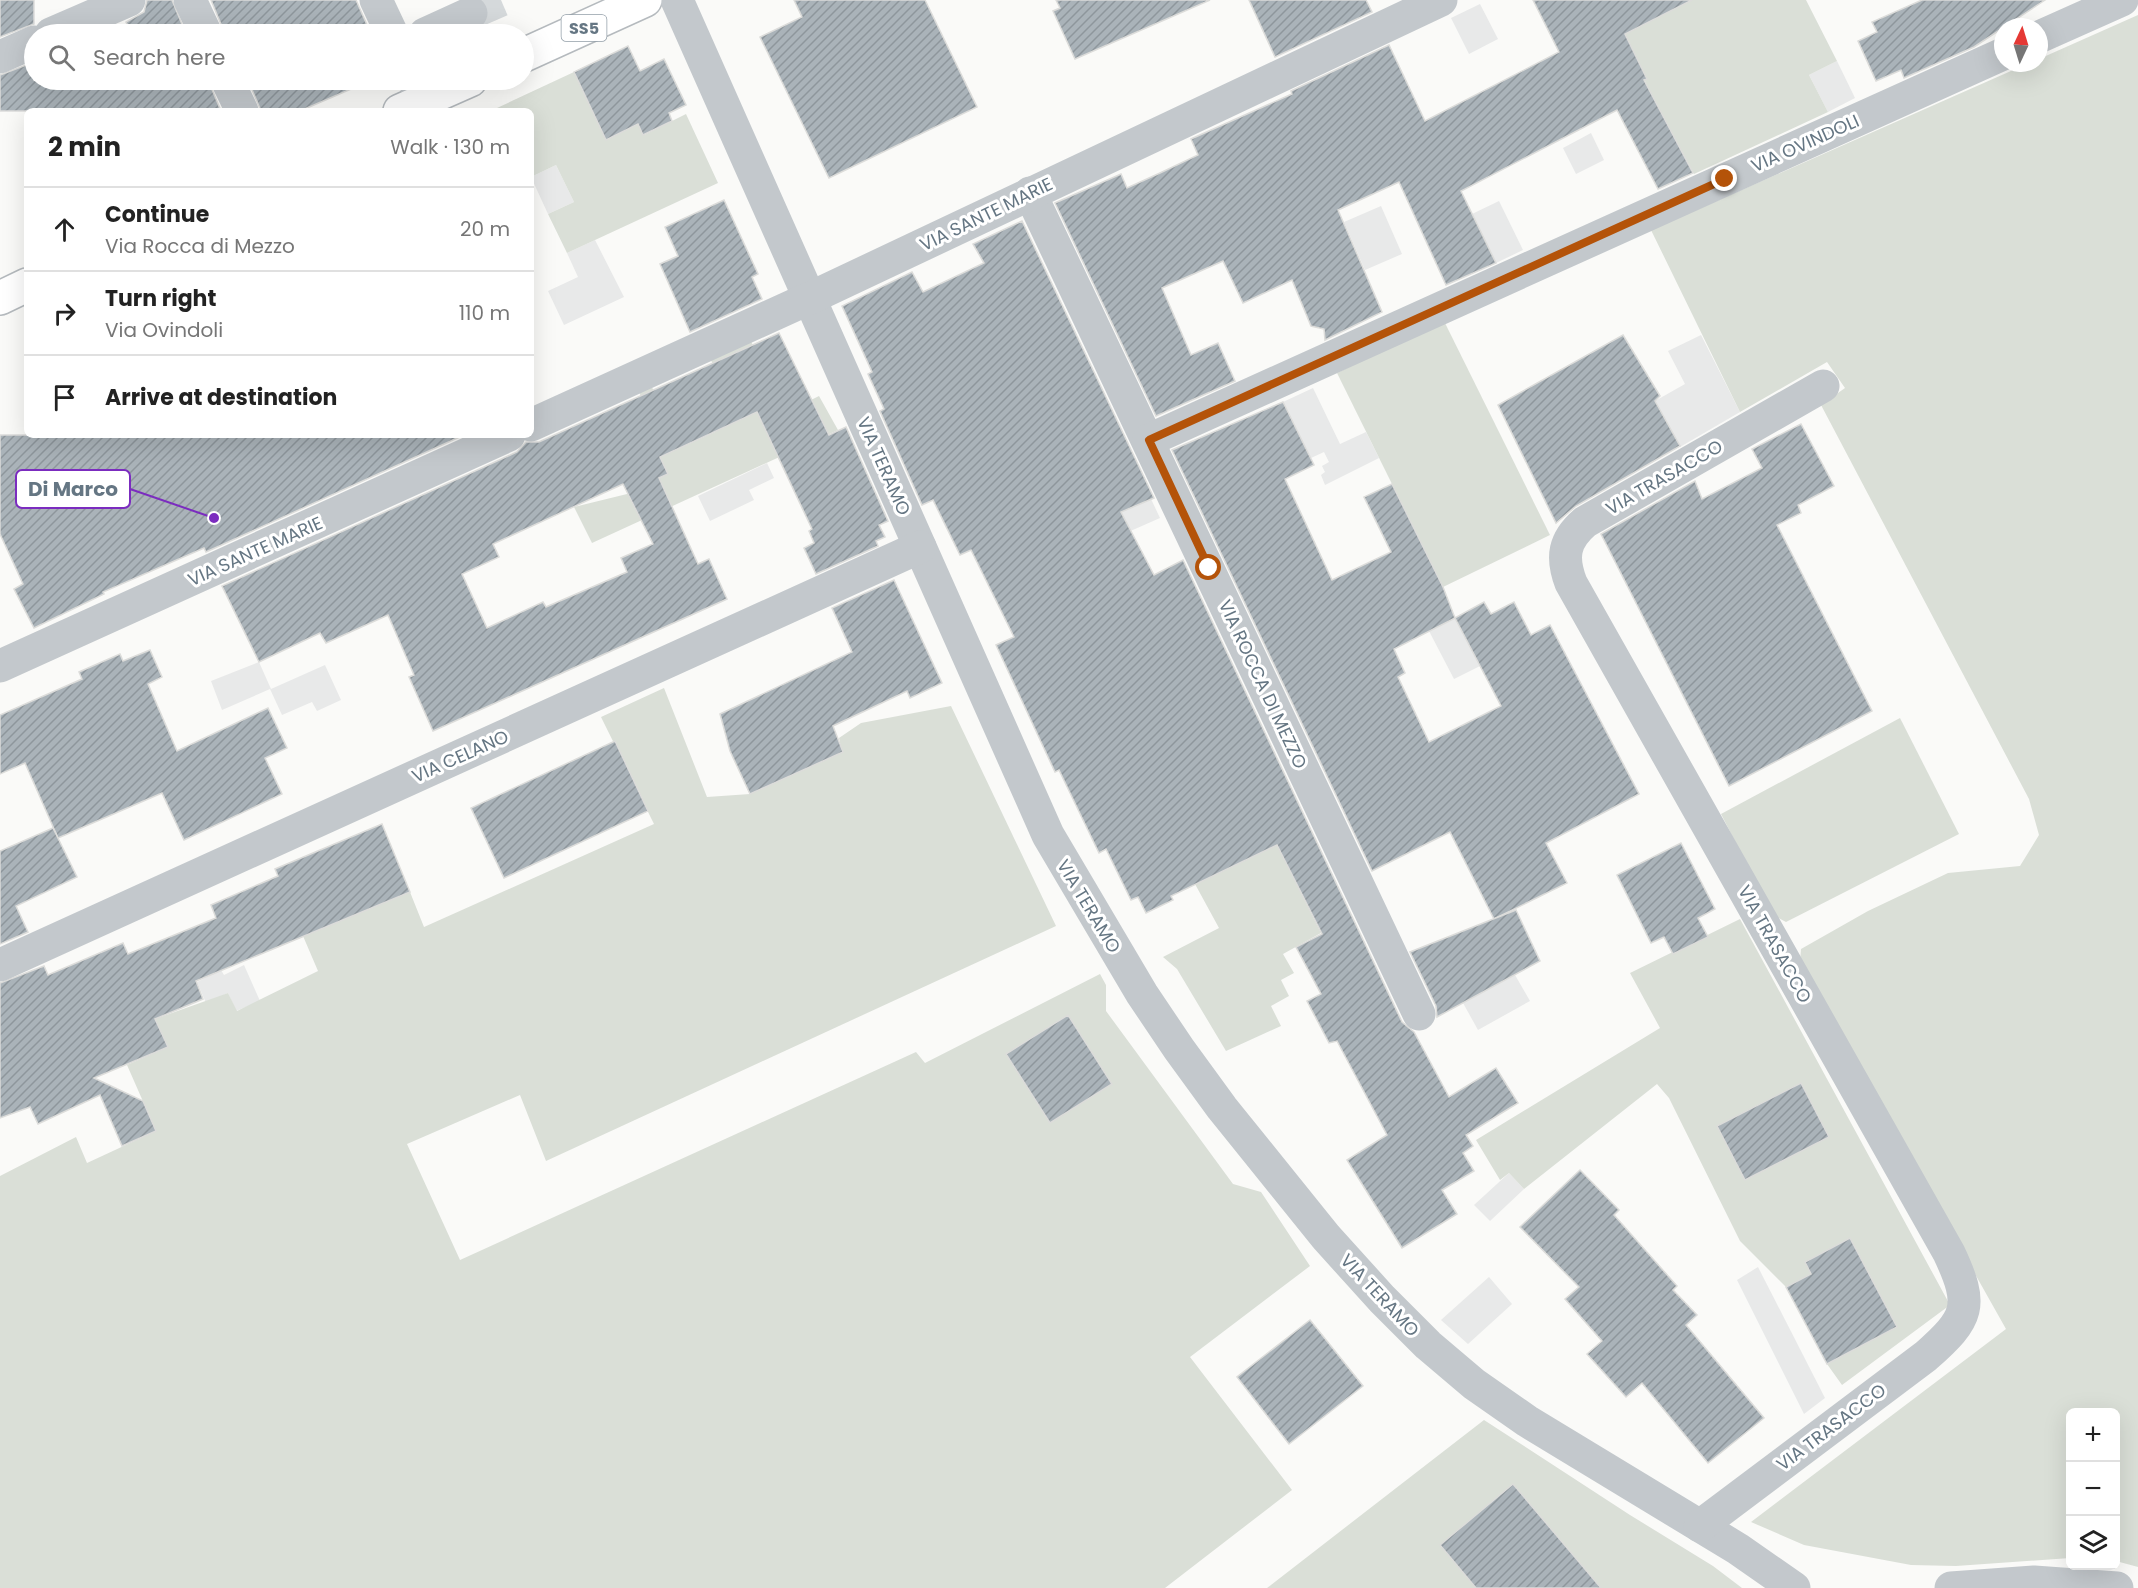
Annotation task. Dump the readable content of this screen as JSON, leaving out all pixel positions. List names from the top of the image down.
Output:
{
  "streets": {
    "main road": ["SS5"],
    "street": [
      "VIA OVINDOLI",
      "VIA SANTE MARIE",
      "VIA TERAMO",
      "VIA TRASACCO",
      "VIA ROCCA DI MEZZO",
      "VIA CELANO"
    ]
  },
  "crossings": [
    ["VIA OVINDOLI", "VIA ROCCA DI MEZZO"],
    ["VIA SANTE MARIE", "VIA TERAMO"],
    ["VIA SANTE MARIE", "VIA ROCCA DI MEZZO"],
    ["VIA TERAMO", "VIA TRASACCO"],
    ["VIA TERAMO", "VIA CELANO"]
  ],
  "places": ["Di Marco"],
  "north": "top",
  "page": {
    "search": "Search here",
    "heading": ["2 min", "Walk · 130 m"],
    "list": [
      ["Continue", "Via Rocca di Mezzo", "20 m"],
      ["Turn right", "Via Ovindoli", "110 m"],
      "Arrive at destination"
    ],
    "map_buttons": ["+", "−"]
  }
}
